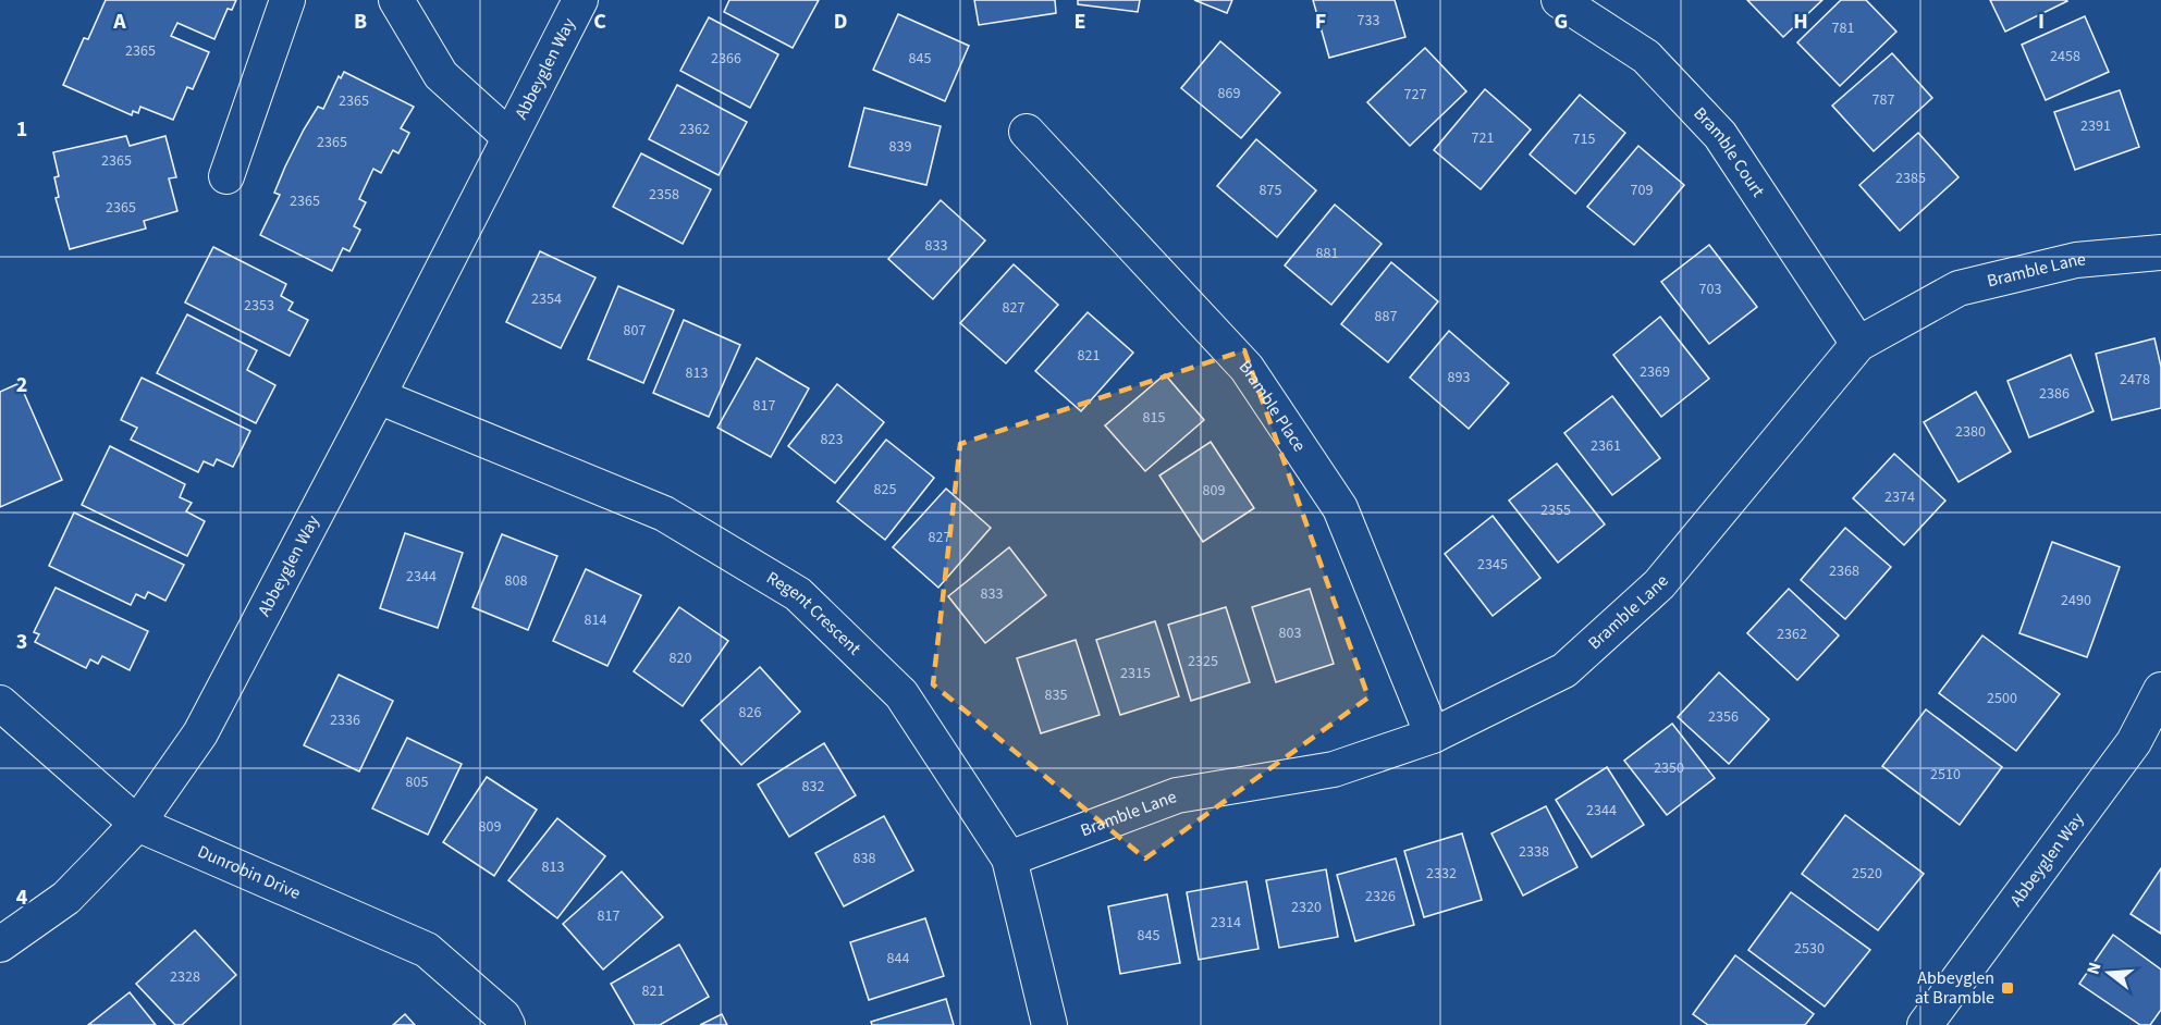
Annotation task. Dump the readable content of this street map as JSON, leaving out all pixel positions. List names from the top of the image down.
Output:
{
  "streets": {
    "street": [
      "Abbeyglen Way",
      "Bramble Court",
      "Bramble Lane",
      "Bramble Place",
      "Regent Crescent",
      "Dunrobin Drive"
    ]
  },
  "crossings": [
    ["Abbeyglen Way", "Regent Crescent"],
    ["Abbeyglen Way", "Dunrobin Drive"],
    ["Bramble Court", "Bramble Lane"],
    ["Bramble Lane", "Bramble Place"],
    ["Bramble Lane", "Regent Crescent"]
  ],
  "places": {
    "transit": ["Abbeyglen at Bramble"]
  },
  "house_numbers": [
    "733",
    "781",
    "2365",
    "2458",
    "2366",
    "845",
    "869",
    "727",
    "787",
    "2365",
    "2391",
    "2362",
    "721",
    "715",
    "2365",
    "839",
    "2365",
    "2385",
    "875",
    "709",
    "2358",
    "2365",
    "2365",
    "833",
    "881",
    "703",
    "2354",
    "2353",
    "827",
    "887",
    "807",
    "821",
    "2369",
    "813",
    "893",
    "2478",
    "2386",
    "817",
    "815",
    "2380",
    "823",
    "2361",
    "825",
    "809",
    "2374",
    "2355",
    "827",
    "2345",
    "2368",
    "2344",
    "808",
    "833",
    "2490",
    "814",
    "803",
    "2362",
    "820",
    "2325",
    "2315",
    "835",
    "2500",
    "826",
    "2356",
    "2336",
    "2350",
    "2510",
    "805",
    "832",
    "2344",
    "809",
    "2338",
    "838",
    "813",
    "2332",
    "2520",
    "2326",
    "2320",
    "817",
    "2314",
    "845",
    "2530",
    "844",
    "2328",
    "821"
  ],
  "north": "left",
  "grid": {
    "columns": [
      "A",
      "B",
      "C",
      "D",
      "E",
      "F",
      "G",
      "H",
      "I"
    ],
    "rows": [
      "1",
      "2",
      "3",
      "4"
    ]
  }
}
